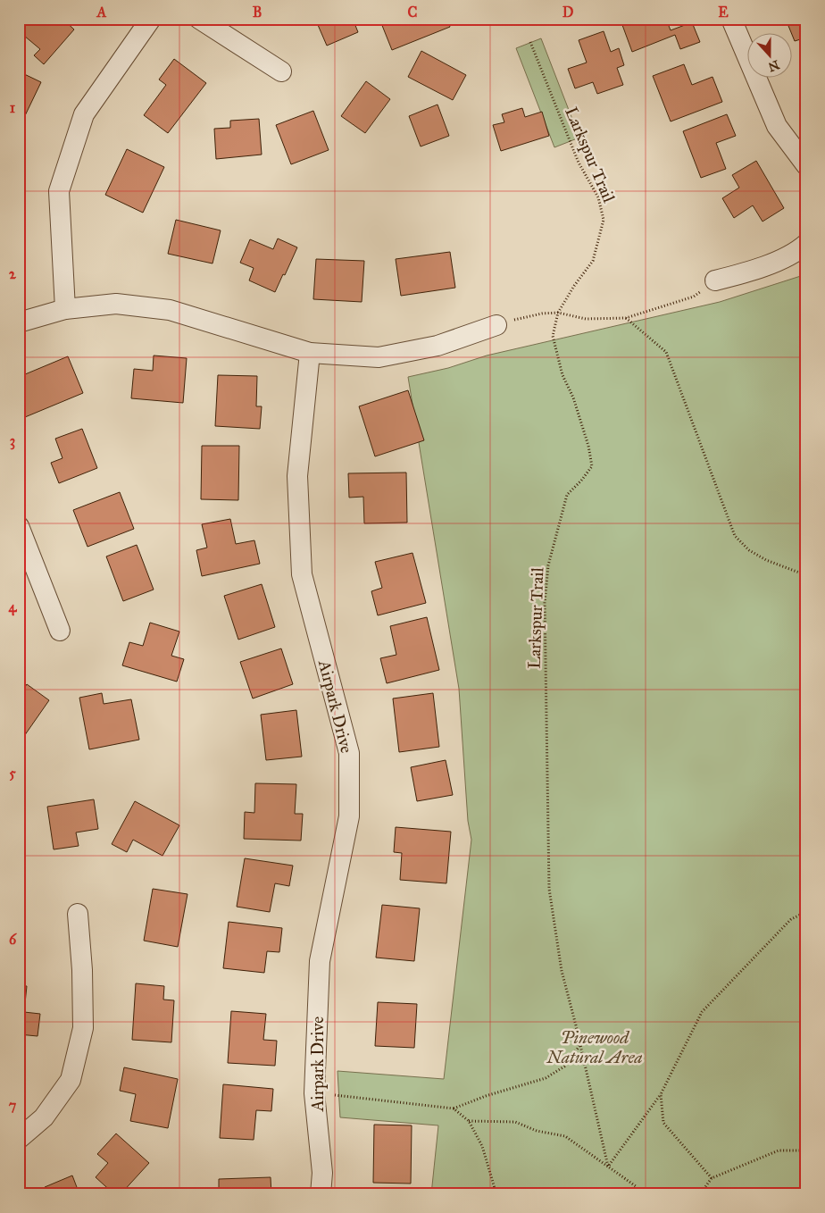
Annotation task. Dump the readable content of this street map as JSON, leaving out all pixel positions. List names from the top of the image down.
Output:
{
  "streets": {
    "street": ["Airpark Drive"],
    "path": ["Larkspur Trail"]
  },
  "parks": ["Pinewood Natural Area"],
  "north": "bottom",
  "grid": {
    "columns": [
      "A",
      "B",
      "C",
      "D",
      "E"
    ],
    "rows": [
      "1",
      "2",
      "3",
      "4",
      "5",
      "6",
      "7"
    ]
  }
}
